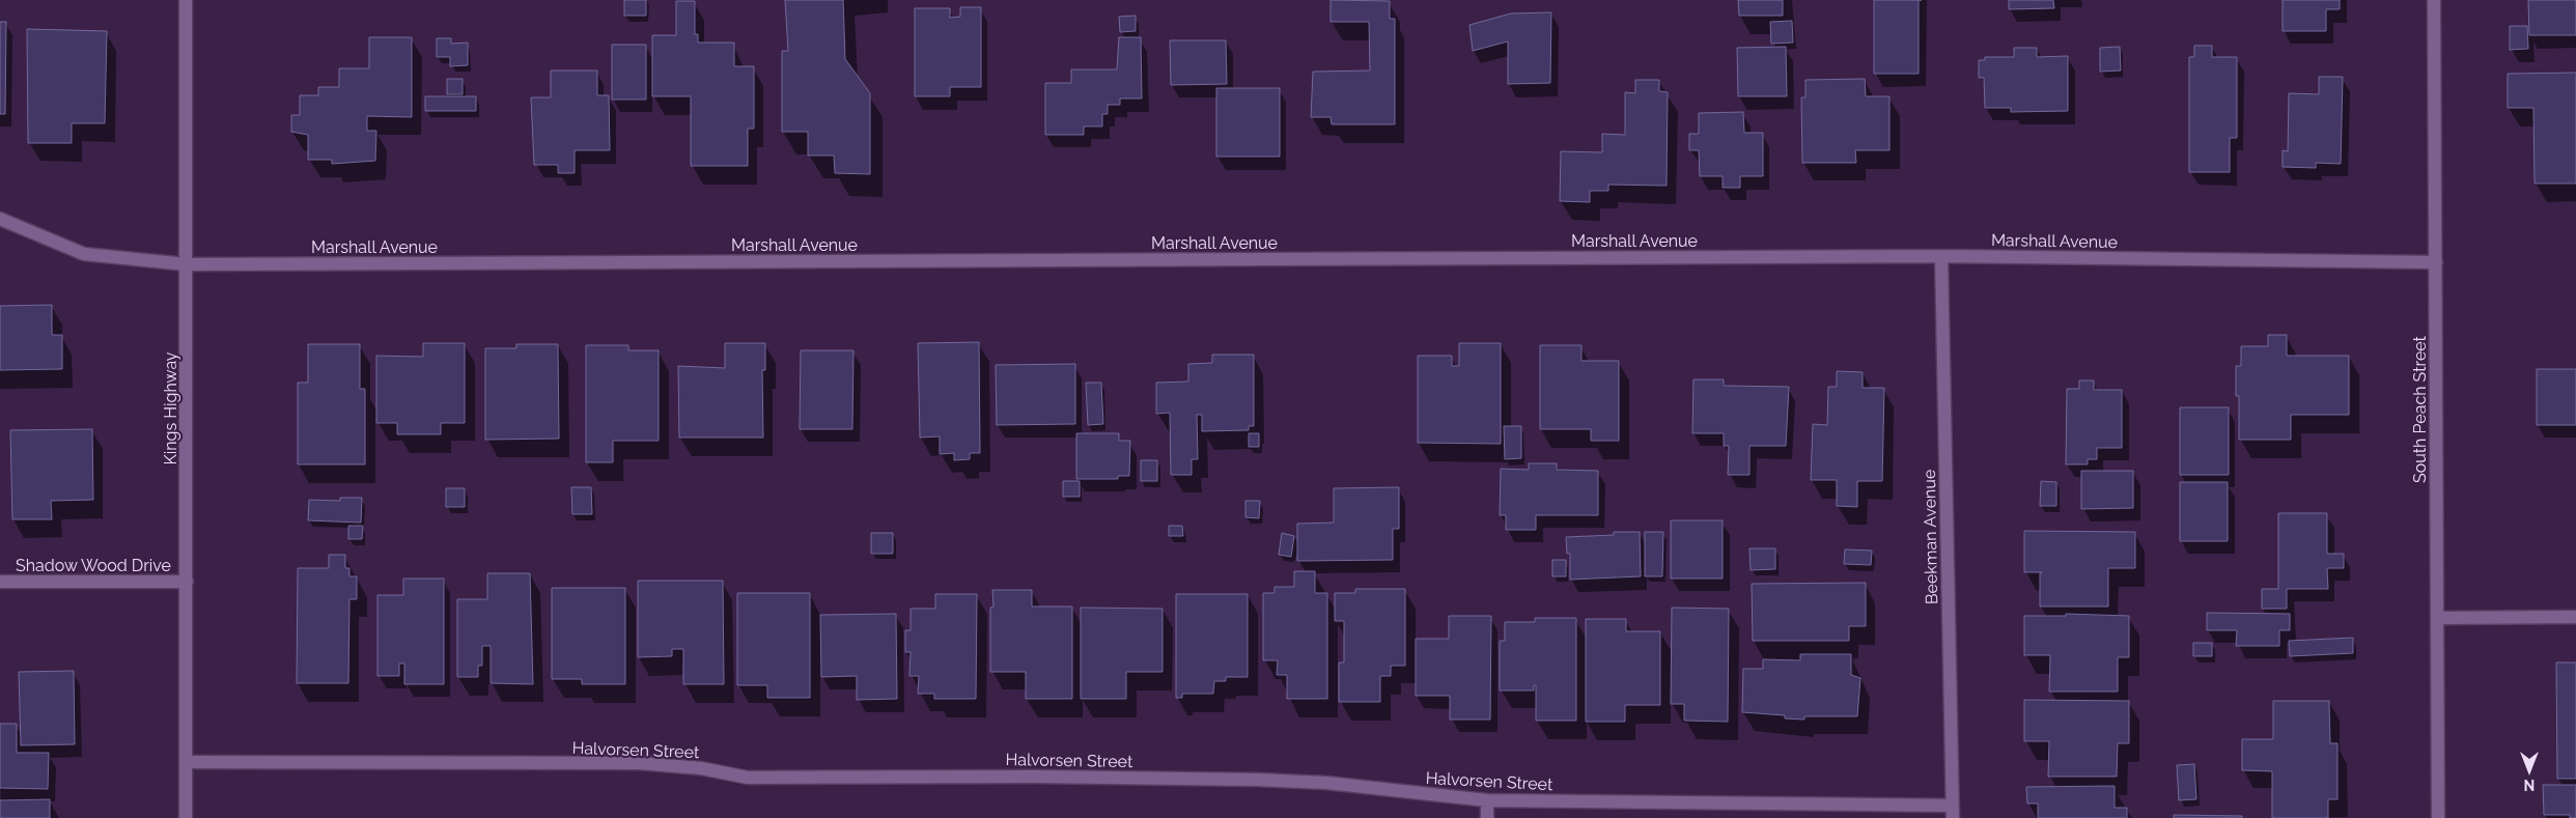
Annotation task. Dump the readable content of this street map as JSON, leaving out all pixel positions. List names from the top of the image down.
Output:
{
  "streets": {
    "street": [
      "Marshall Avenue",
      "Kings Highway",
      "South Peach Street",
      "Beekman Avenue",
      "Shadow Wood Drive",
      "Halvorsen Street"
    ]
  },
  "crossings": [
    ["Marshall Avenue", "Kings Highway"],
    ["Marshall Avenue", "South Peach Street"],
    ["Marshall Avenue", "Beekman Avenue"],
    ["Kings Highway", "Shadow Wood Drive"],
    ["Kings Highway", "Halvorsen Street"],
    ["Beekman Avenue", "Halvorsen Street"]
  ],
  "north": "bottom"
}
